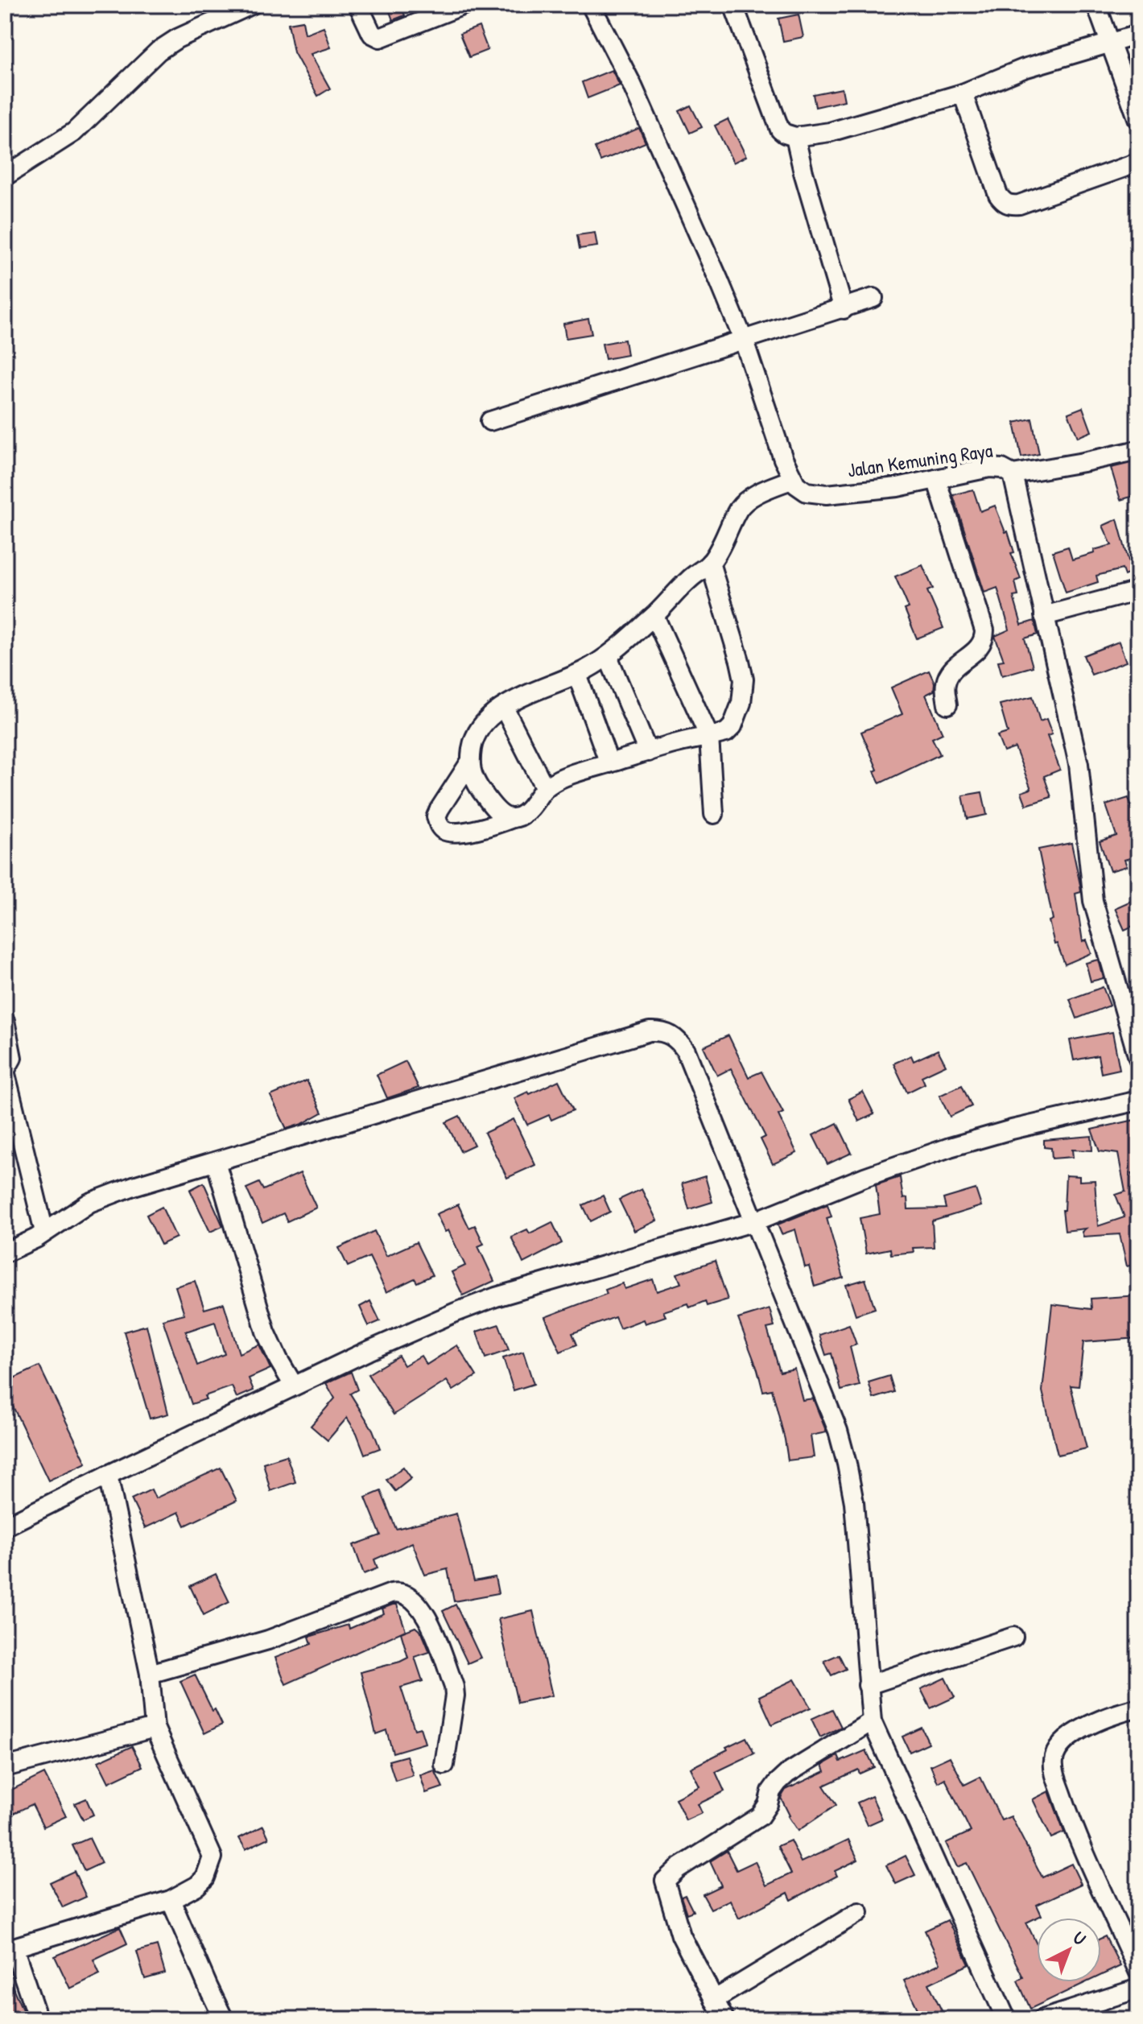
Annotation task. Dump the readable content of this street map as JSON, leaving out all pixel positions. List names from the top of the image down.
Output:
{
  "streets": {
    "street": ["Jalan Kemuning Raya"]
  },
  "north": "top right"
}
